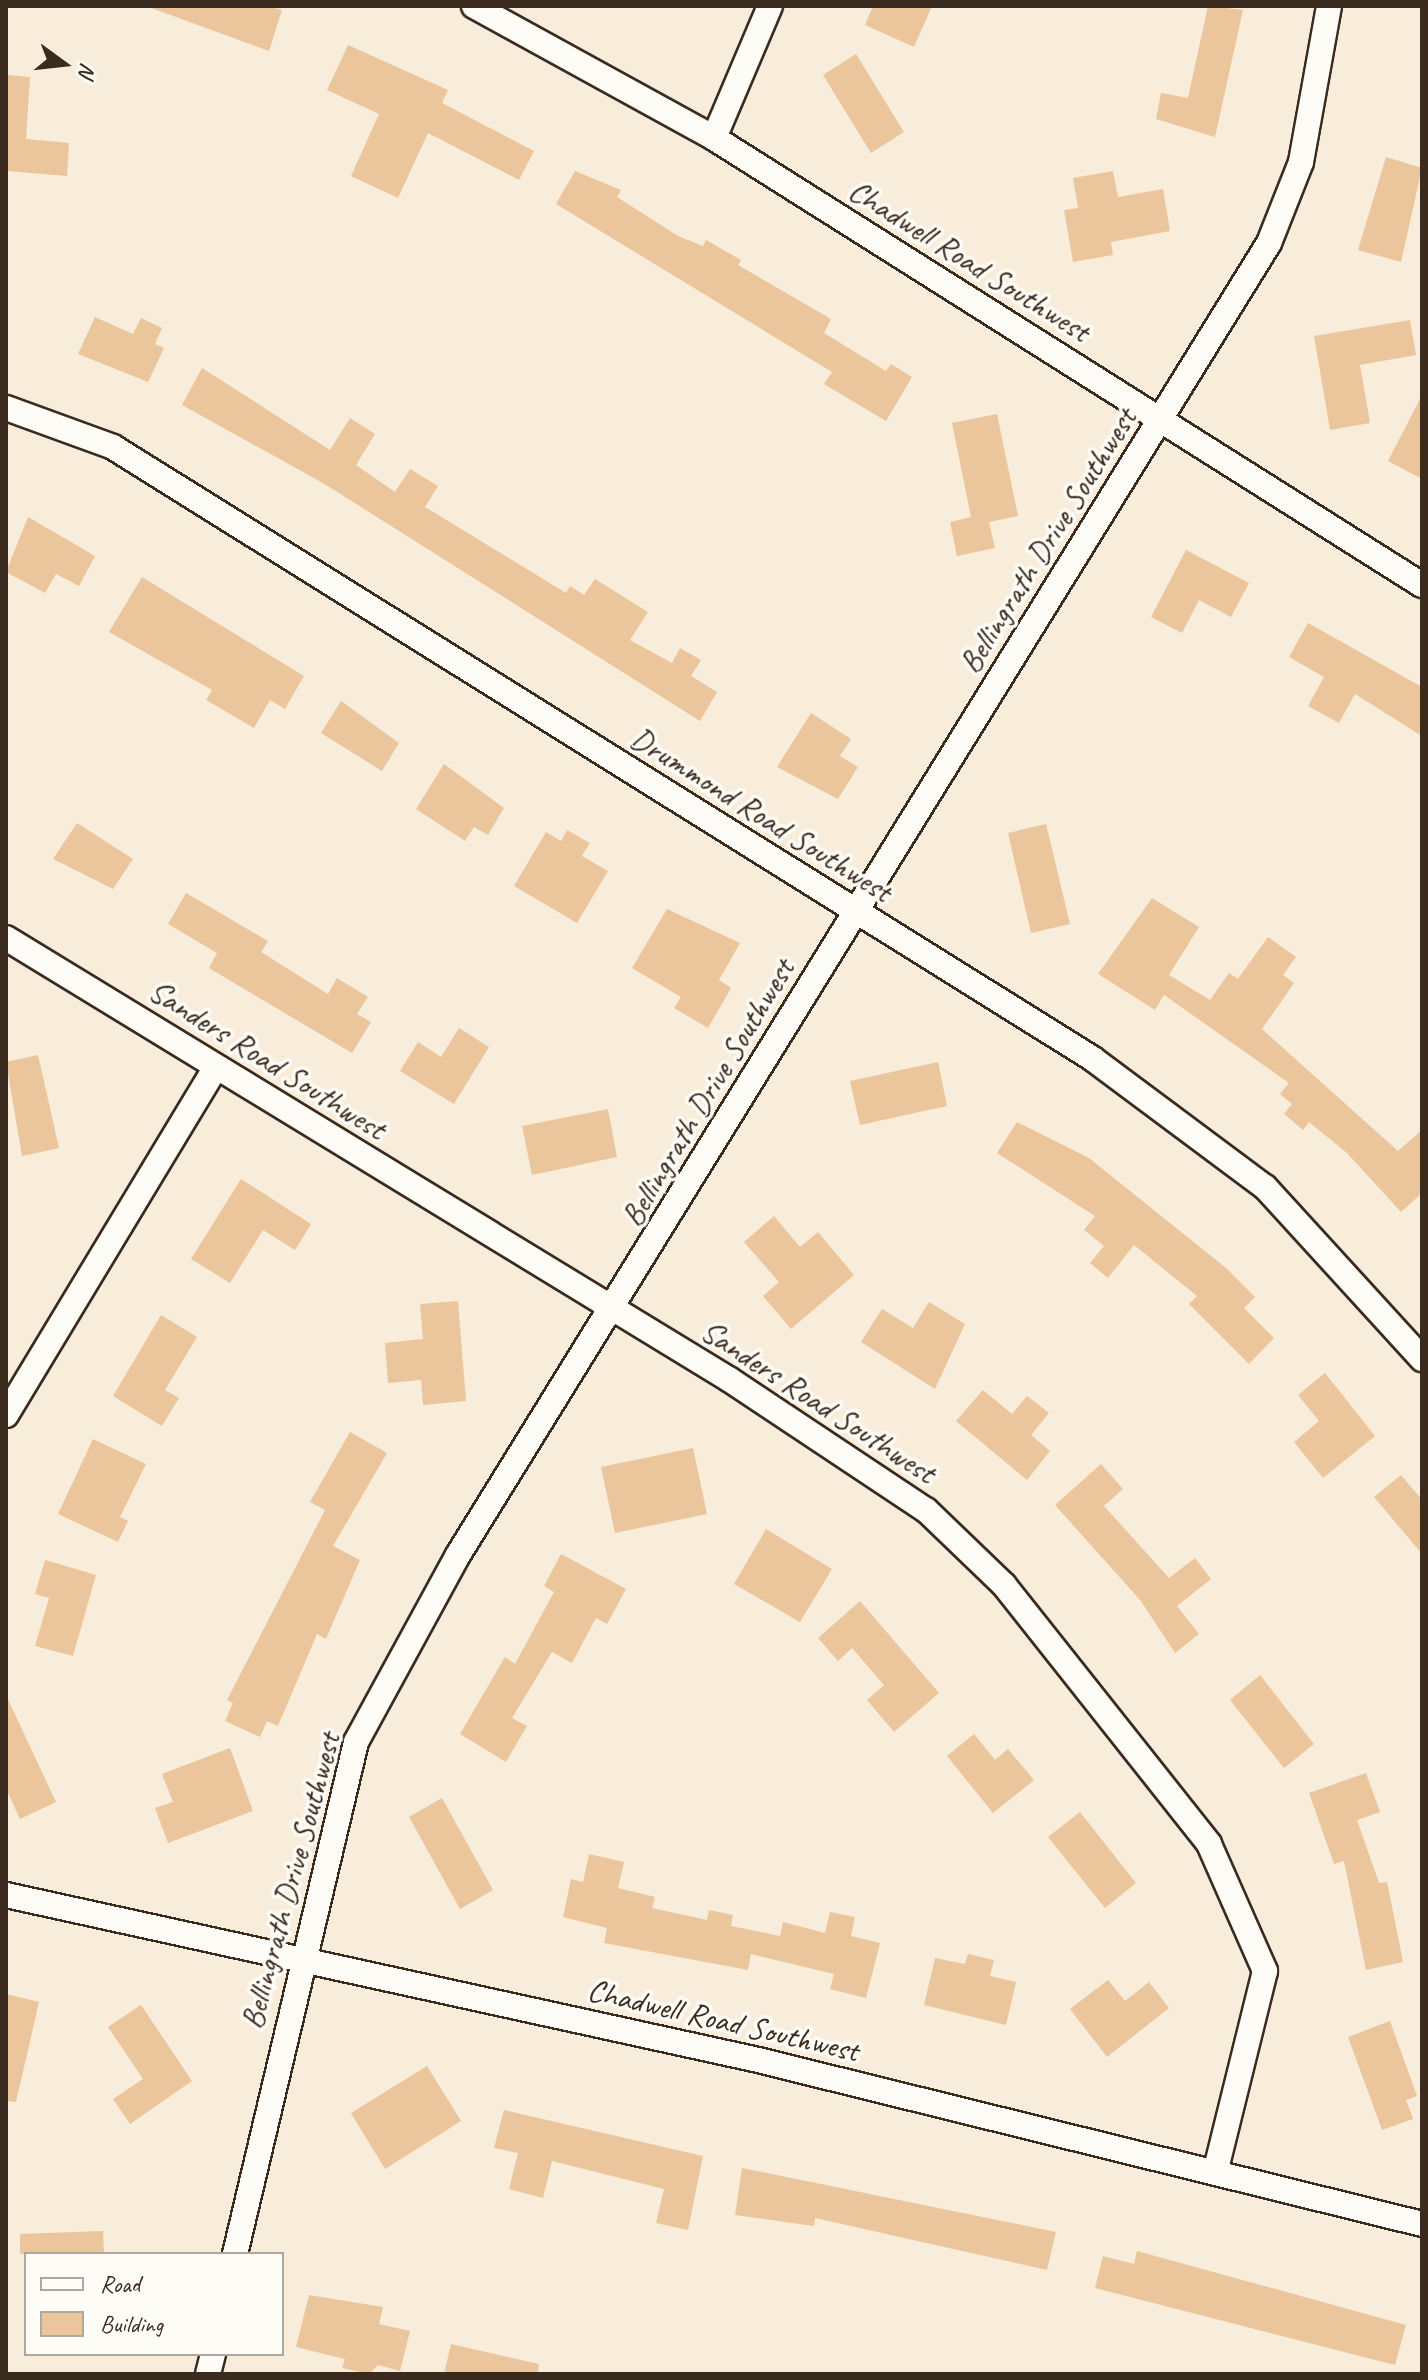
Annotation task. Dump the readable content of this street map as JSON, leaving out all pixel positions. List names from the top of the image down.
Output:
{
  "streets": {
    "street": [
      "Chadwell Road Southwest",
      "Bellingrath Drive Southwest",
      "Drummond Road Southwest",
      "Sanders Road Southwest"
    ]
  },
  "crossings": [
    ["Chadwell Road Southwest", "Bellingrath Drive Southwest"],
    ["Chadwell Road Southwest", "Sanders Road Southwest"],
    ["Bellingrath Drive Southwest", "Drummond Road Southwest"],
    ["Bellingrath Drive Southwest", "Sanders Road Southwest"]
  ],
  "legend": ["Road", "Building"],
  "north": "right"
}
